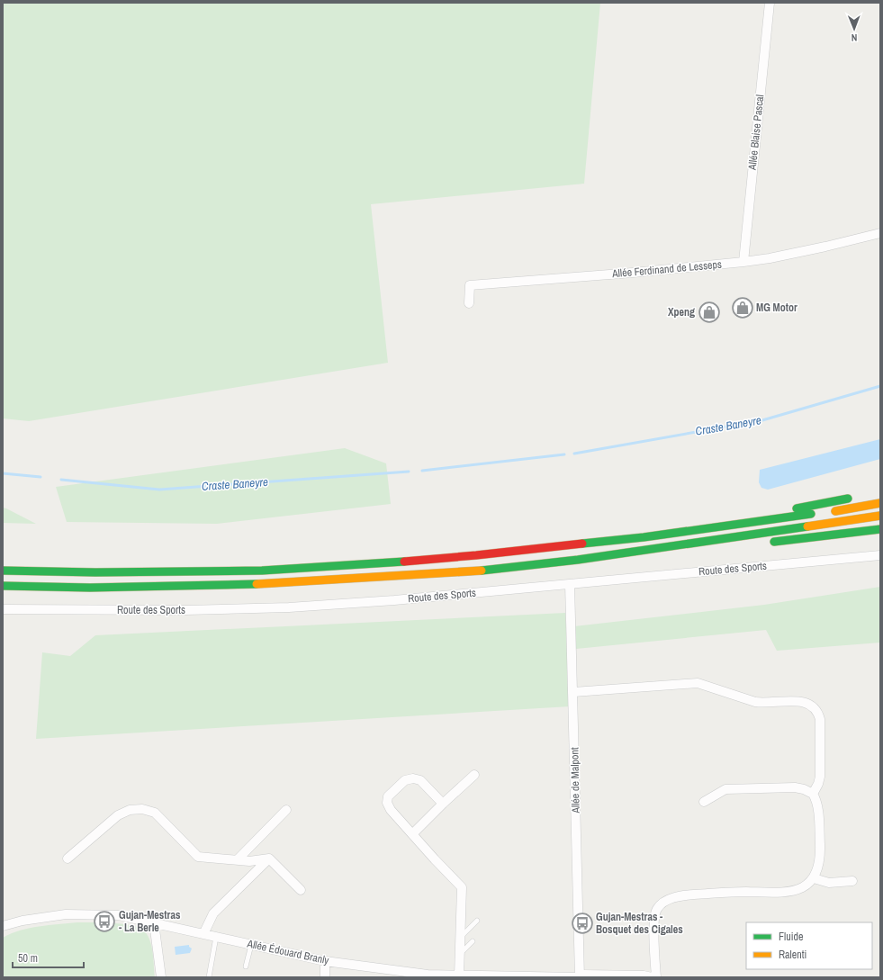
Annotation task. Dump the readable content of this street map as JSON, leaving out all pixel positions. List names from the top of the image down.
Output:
{
  "streets": {
    "street": [
      "Allée Blaise Pascal",
      "Allée Ferdinand de Lesseps",
      "Route des Sports",
      "Allée de Malpont",
      "Allée Édouard Branly"
    ]
  },
  "crossings": [
    ["Allée Blaise Pascal", "Allée Ferdinand de Lesseps"],
    ["Route des Sports", "Allée de Malpont"],
    ["Allée de Malpont", "Allée Édouard Branly"]
  ],
  "water": ["Craste Baneyre"],
  "places": {
    "shop": ["MG Motor", "Xpeng"],
    "bus stop": ["Gujan-Mestras - La Berle", "Gujan-Mestras - Bosquet des Cigales"]
  },
  "legend": ["Fluide", "Ralenti"],
  "scale_bar": "50 m",
  "north": "bottom"
}
